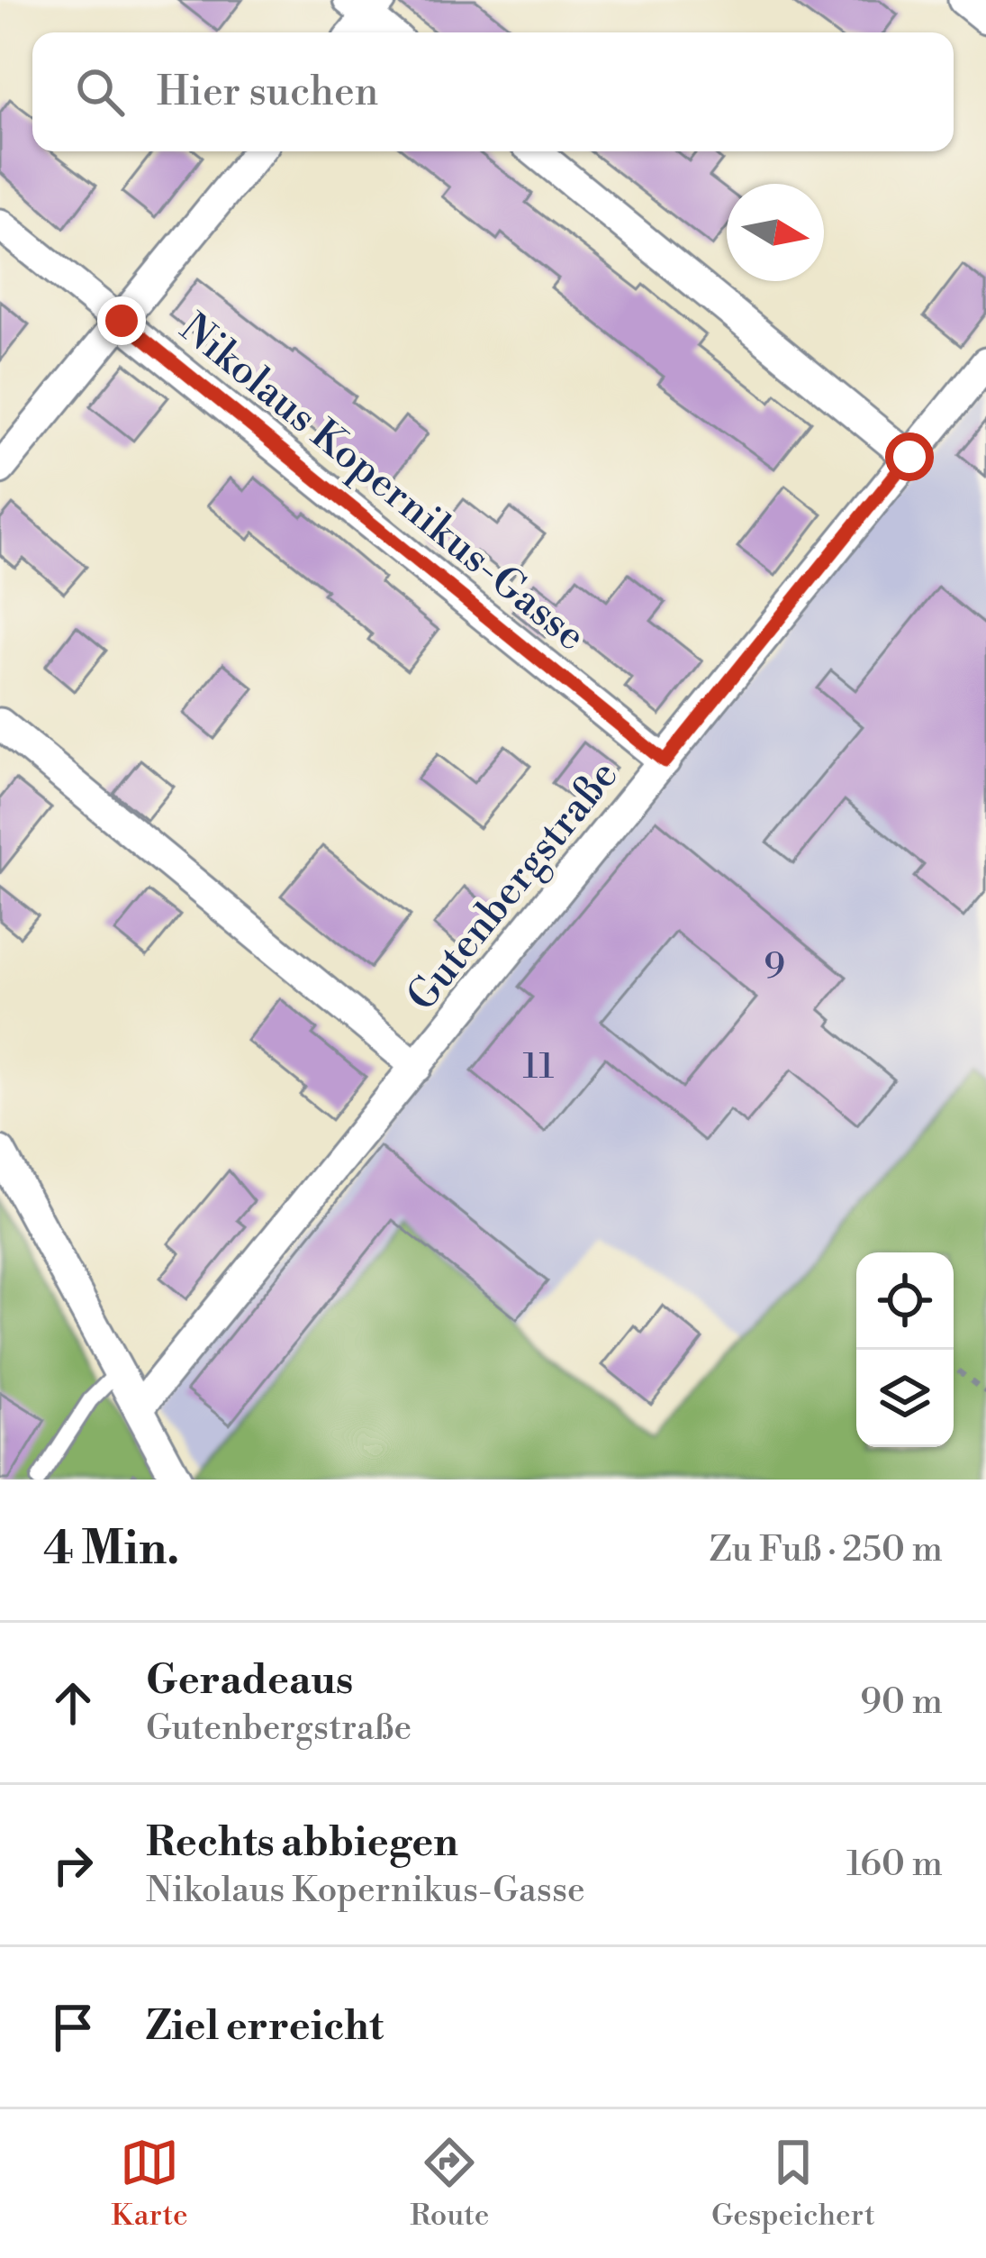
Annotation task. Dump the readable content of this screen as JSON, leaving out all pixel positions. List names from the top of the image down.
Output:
{
  "streets": {
    "street": ["Nikolaus Kopernikus-Gasse", "Gutenbergstraße"]
  },
  "crossings": [
    ["Nikolaus Kopernikus-Gasse", "Gutenbergstraße"]
  ],
  "house_numbers": ["9", "11"],
  "north": "right",
  "page": {
    "search": "Hier suchen",
    "heading": ["4 Min.", "Zu Fuß · 250 m"],
    "list": [
      ["Geradeaus", "Gutenbergstraße", "90 m"],
      ["Rechts abbiegen", "Nikolaus Kopernikus-Gasse", "160 m"],
      "Ziel erreicht"
    ],
    "nav": ["Karte", "Route", "Gespeichert"]
  }
}
